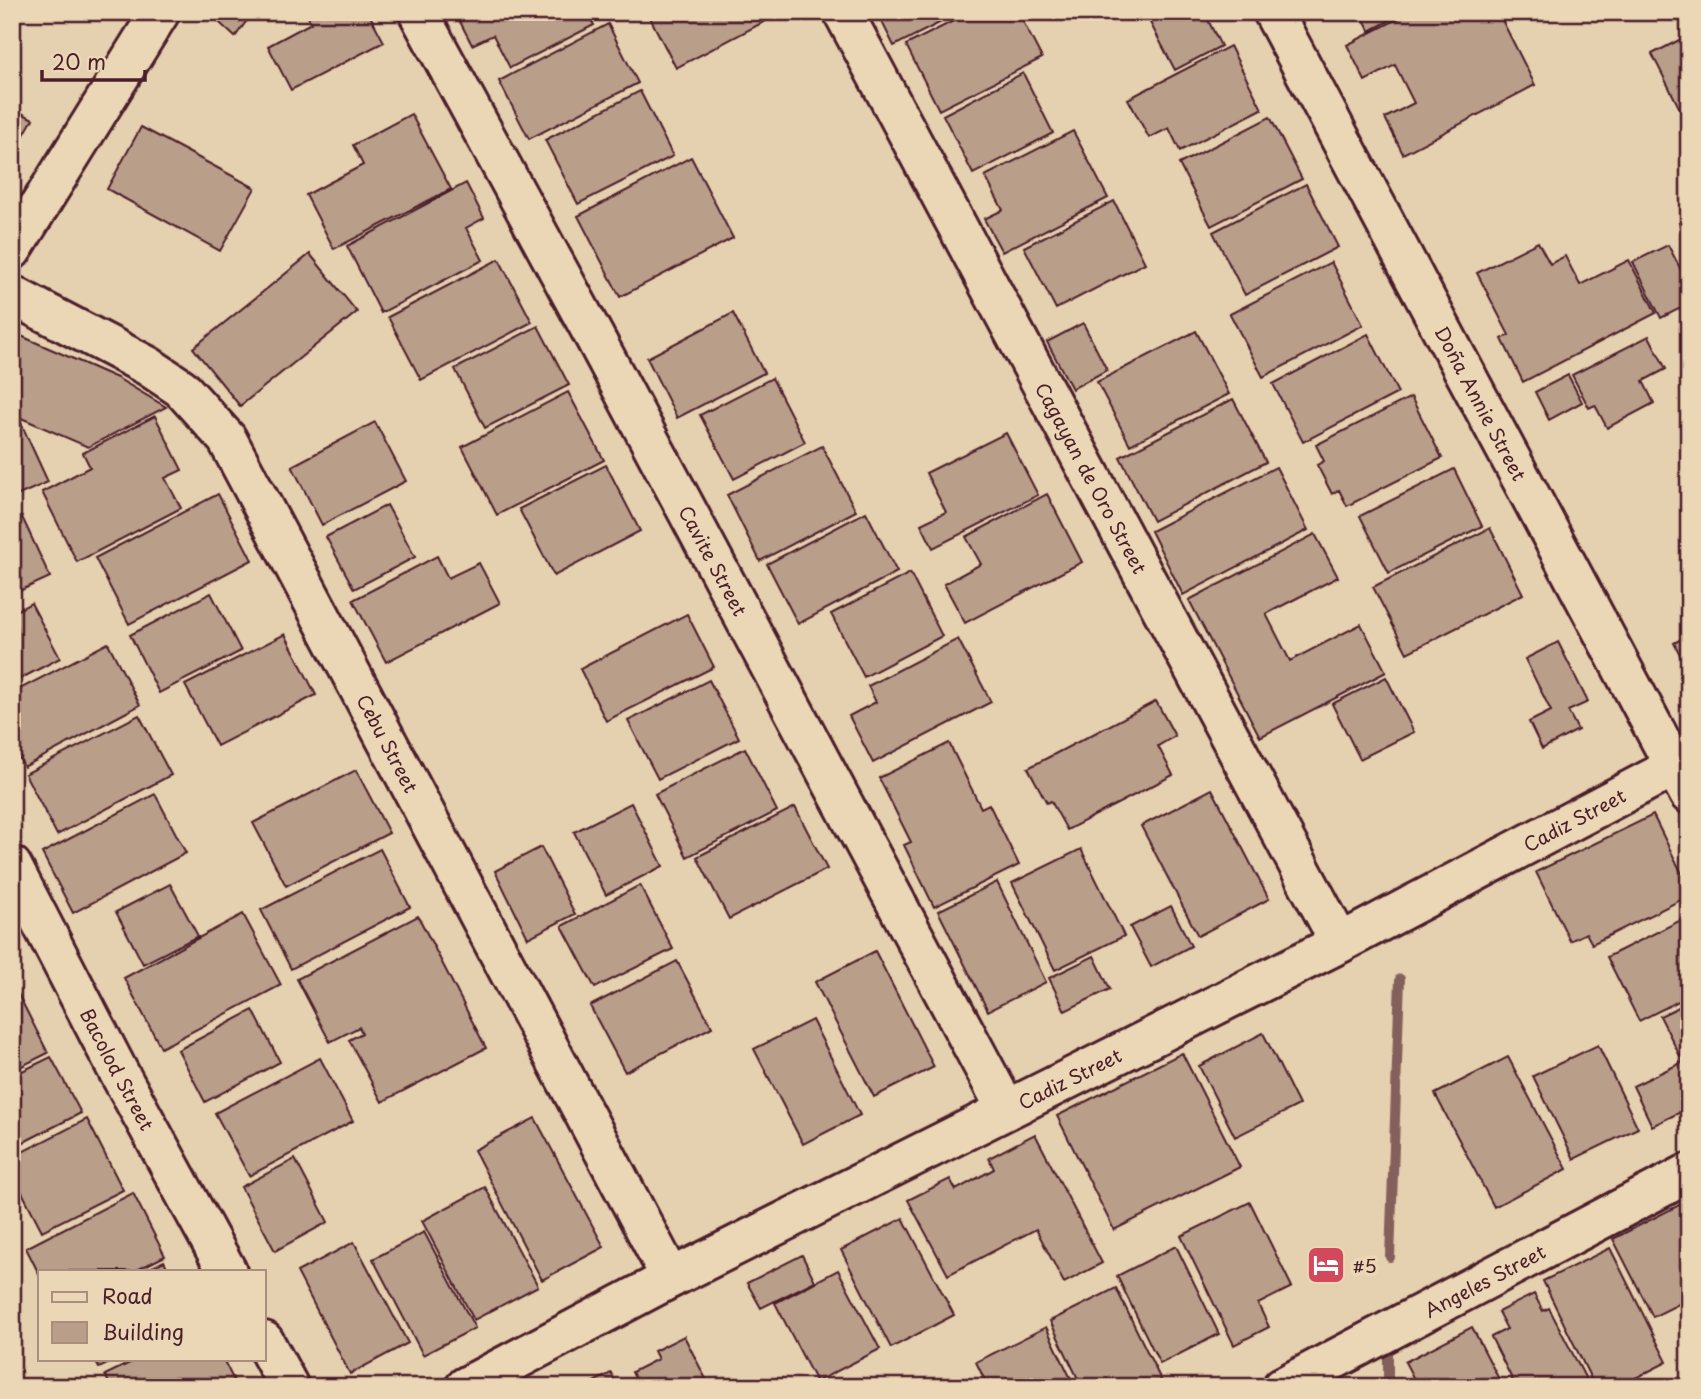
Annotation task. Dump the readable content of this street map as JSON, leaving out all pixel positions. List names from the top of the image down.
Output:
{
  "streets": {
    "street": [
      "Doña Annie Street",
      "Cagayan de Oro Street",
      "Cavite Street",
      "Cebu Street",
      "Cadiz Street",
      "Bacolod Street",
      "Angeles Street"
    ]
  },
  "crossings": [
    ["Doña Annie Street", "Cadiz Street"],
    ["Cagayan de Oro Street", "Cadiz Street"],
    ["Cavite Street", "Cadiz Street"],
    ["Cebu Street", "Cadiz Street"]
  ],
  "places": {
    "hotel": ["#5"]
  },
  "legend": ["Road", "Building"],
  "scale_bar": "20 m"
}
